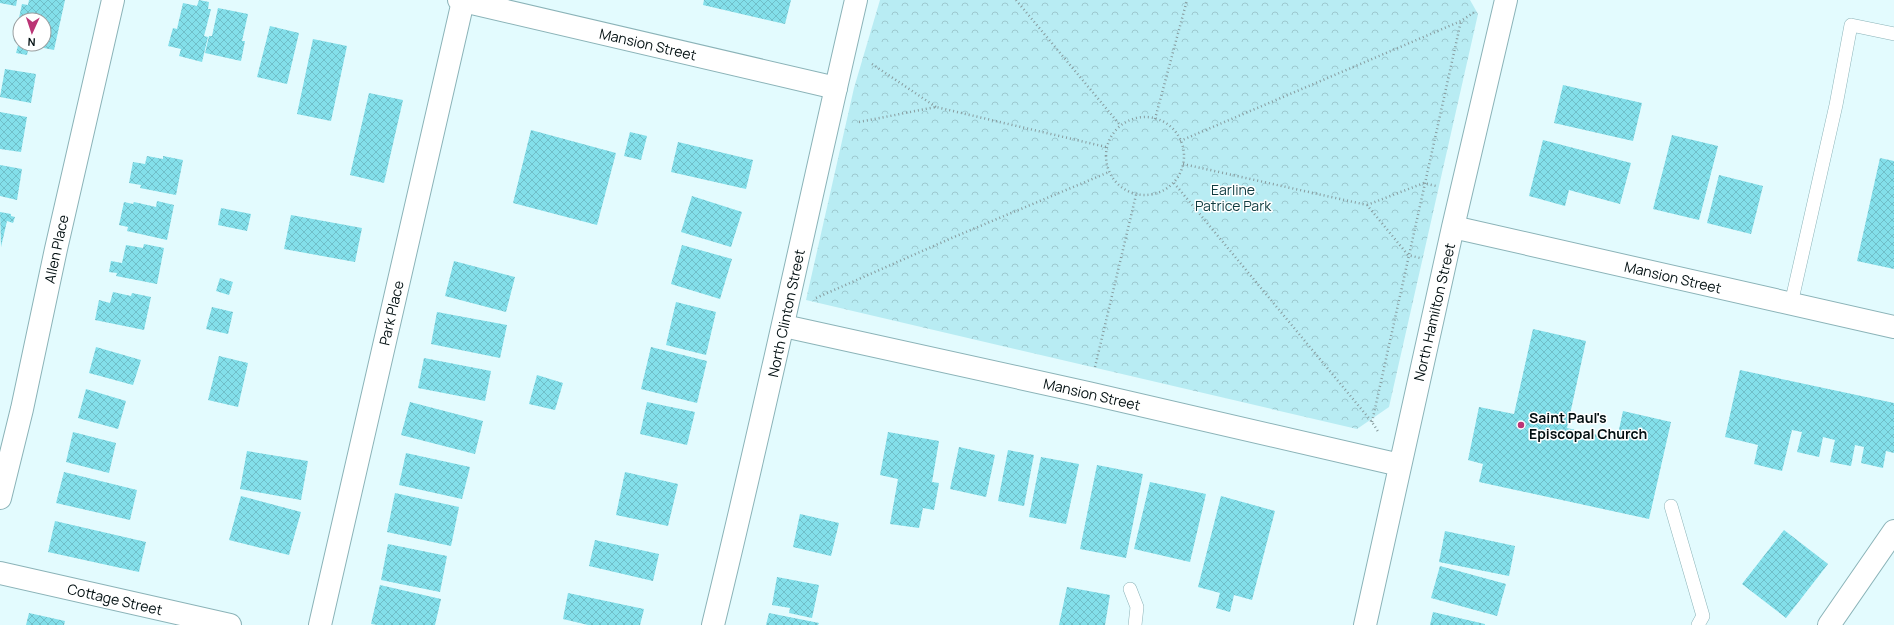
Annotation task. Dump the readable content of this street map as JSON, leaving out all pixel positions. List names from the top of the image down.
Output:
{
  "streets": {
    "street": [
      "Mansion Street",
      "Allen Place",
      "North Hamilton Street",
      "Park Place",
      "North Clinton Street",
      "Cottage Street"
    ]
  },
  "crossings": [
    ["Mansion Street", "North Hamilton Street"],
    ["Mansion Street", "Park Place"],
    ["Mansion Street", "North Clinton Street"]
  ],
  "parks": ["Earline Patrice Park"],
  "places": ["Saint Paul's Episcopal Church"],
  "north": "bottom"
}
